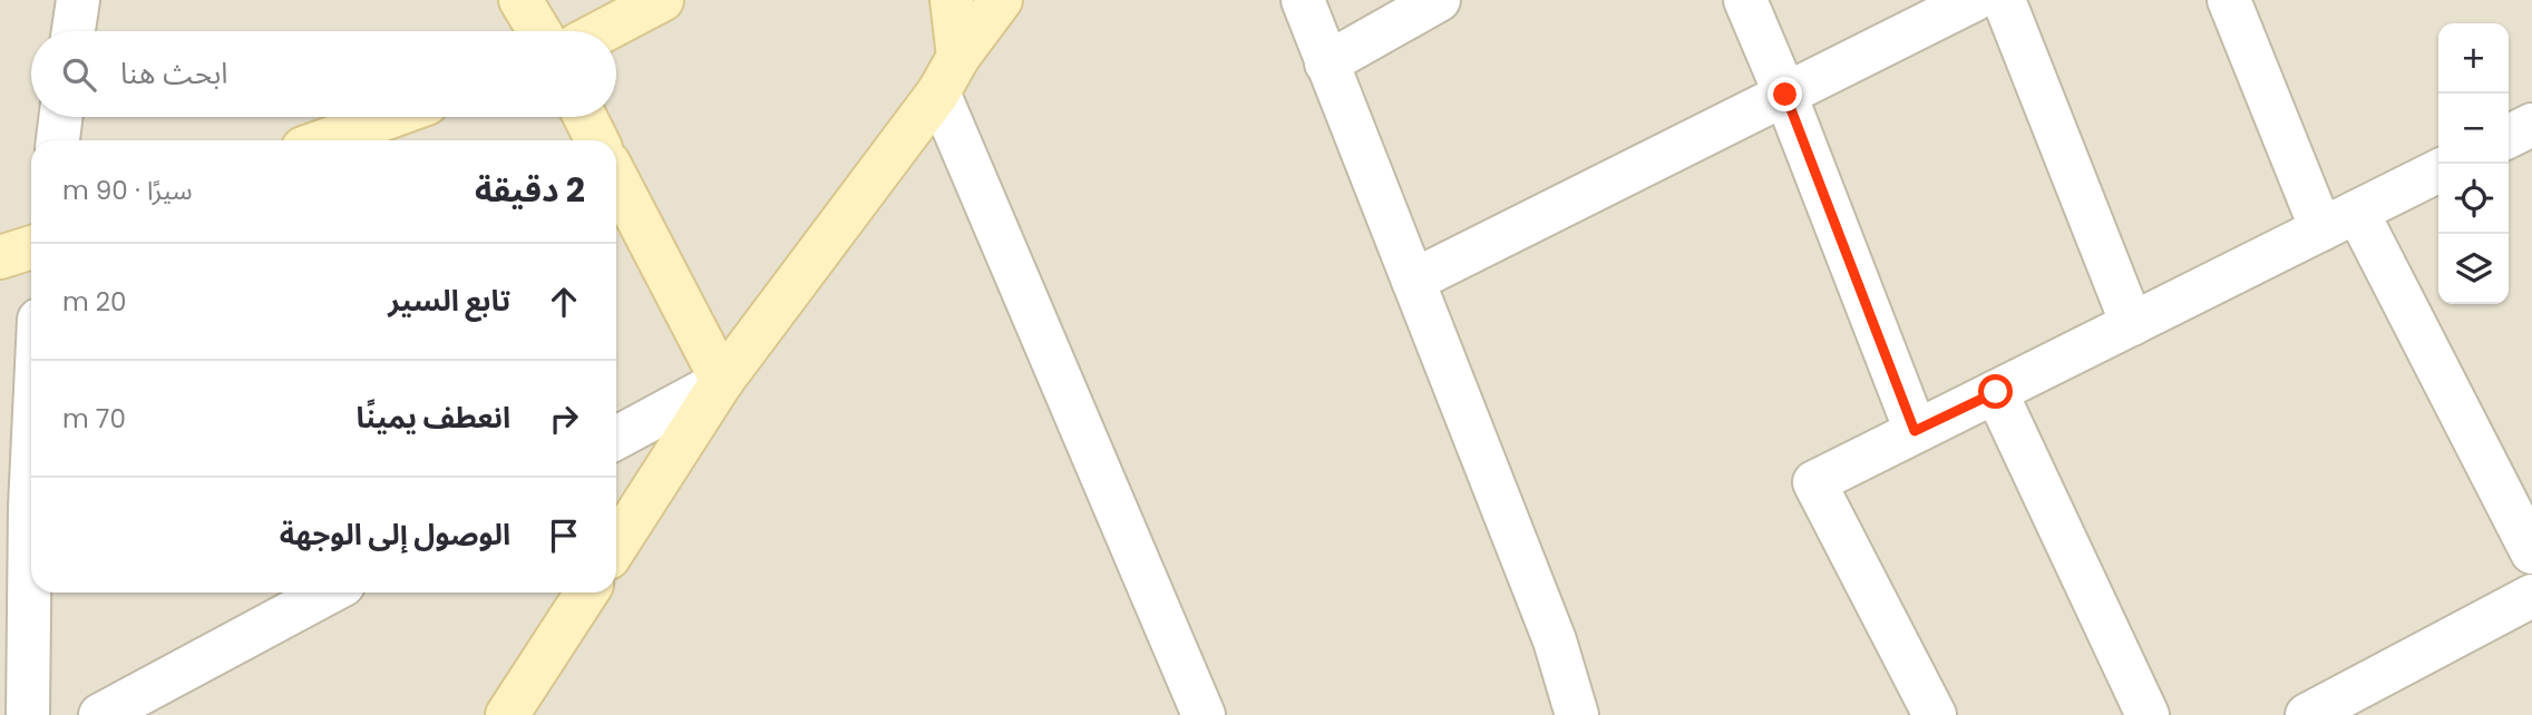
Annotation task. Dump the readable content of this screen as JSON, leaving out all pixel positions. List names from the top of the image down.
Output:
{
  "page": {
    "map_buttons": ["+", "−"],
    "search": "ابحث هنا",
    "heading": ["2 دقيقة", "سيرًا · 90 m"],
    "list": [
      ["تابع السير", "20 m"],
      ["انعطف يمينًا", "70 m"],
      "الوصول إلى الوجهة"
    ]
  }
}
